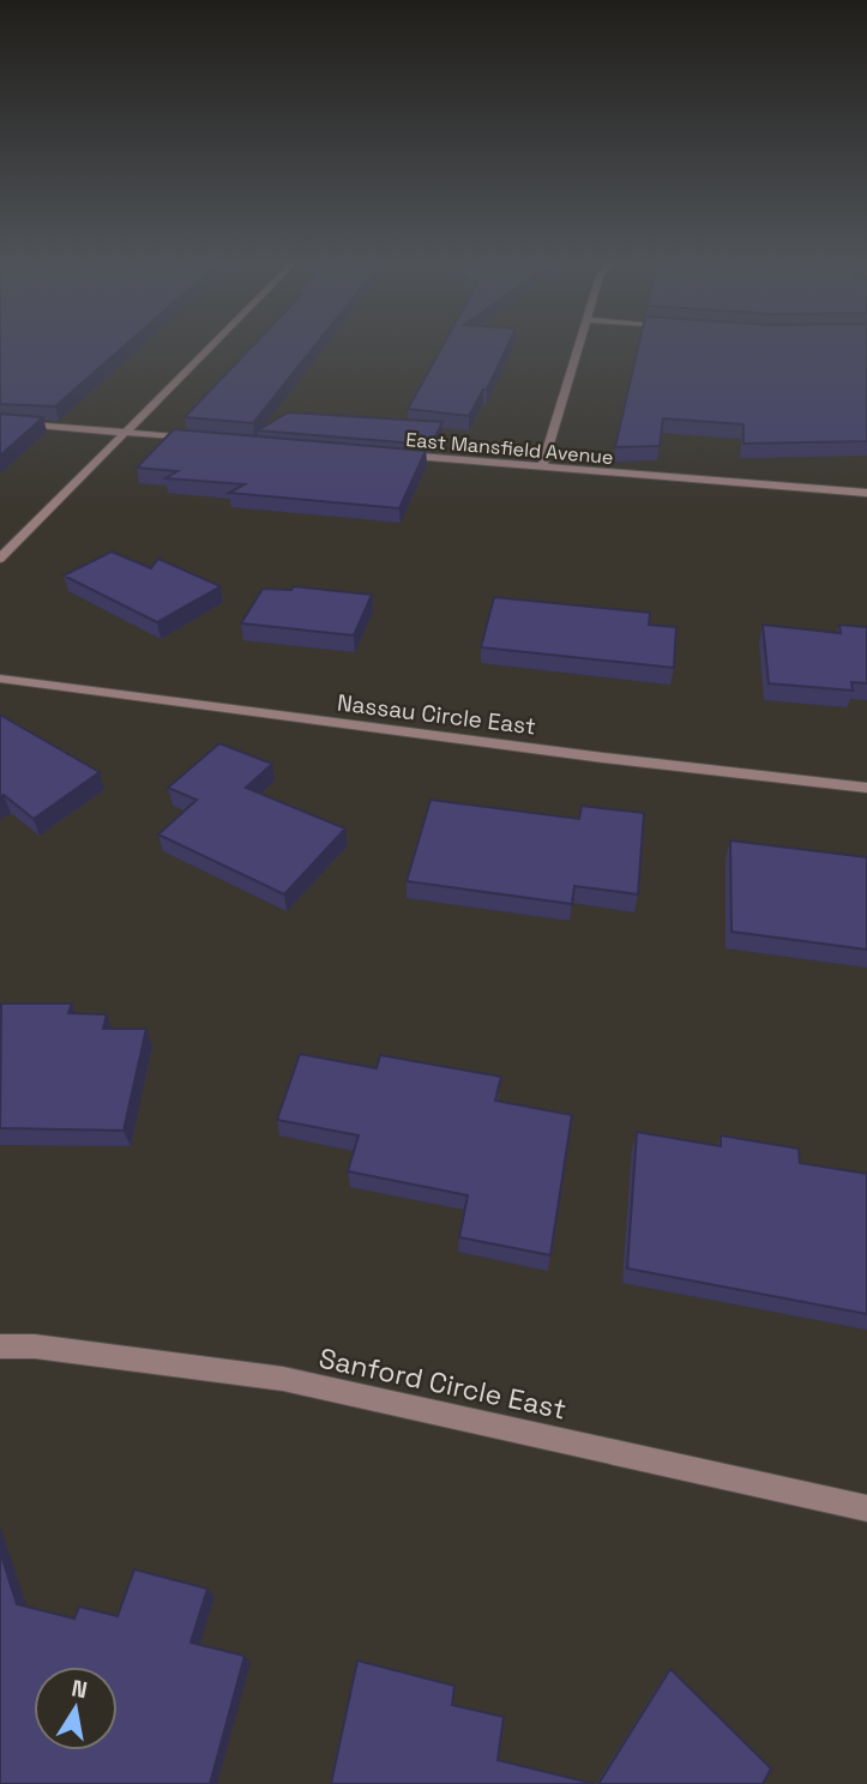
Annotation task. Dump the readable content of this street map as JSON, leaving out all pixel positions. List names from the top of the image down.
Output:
{
  "streets": {
    "street": ["East Mansfield Avenue", "Nassau Circle East", "Sanford Circle East"]
  },
  "north": "top"
}
